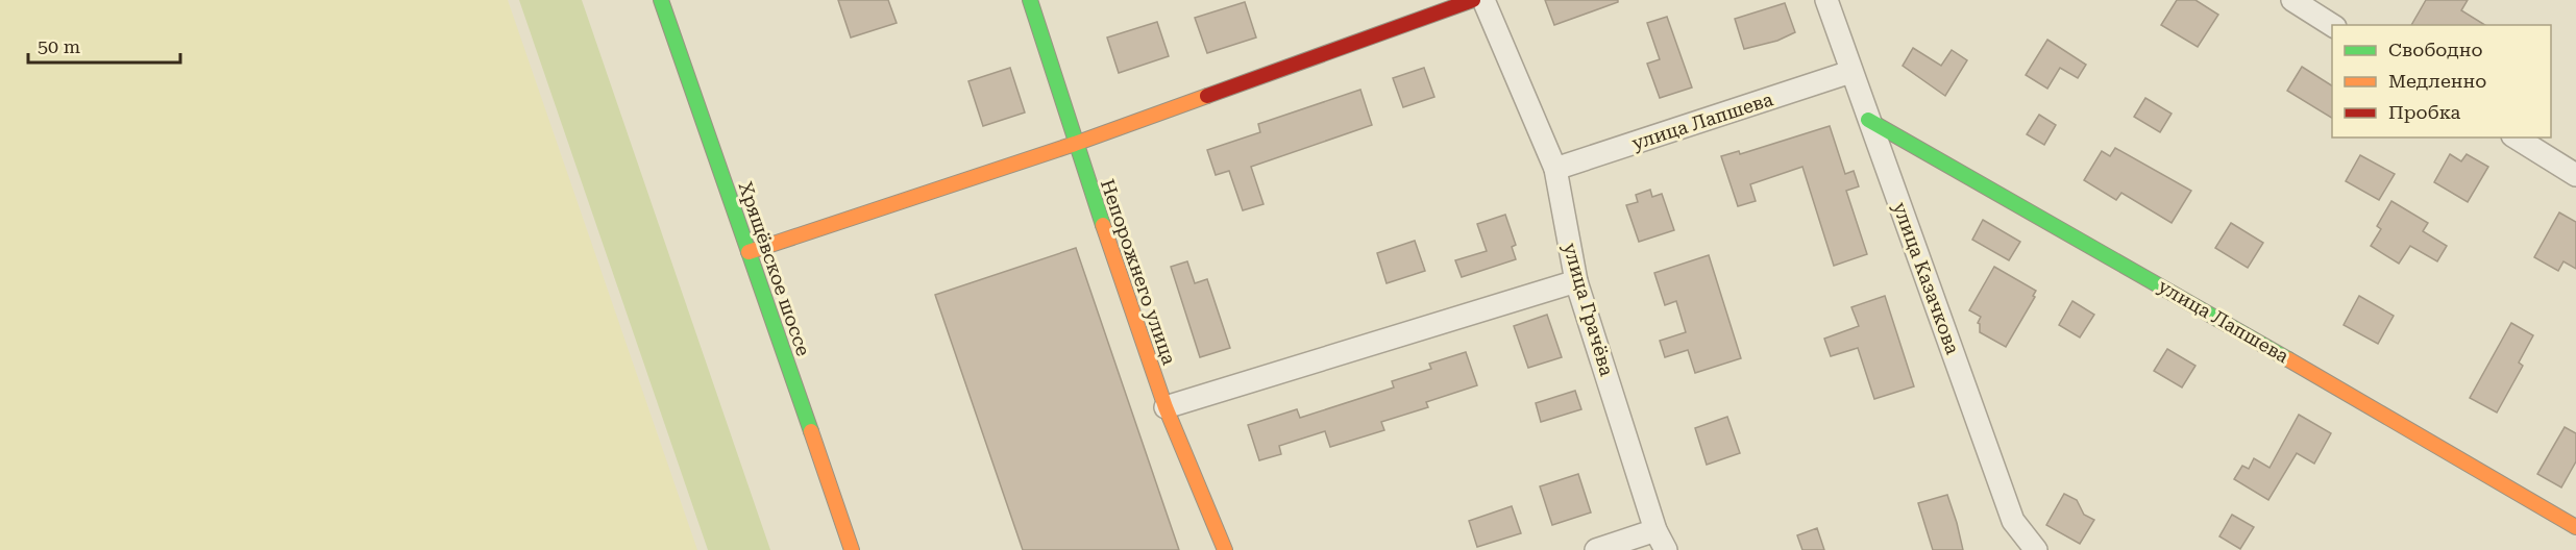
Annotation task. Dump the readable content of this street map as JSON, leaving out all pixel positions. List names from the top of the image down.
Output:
{
  "streets": {
    "street": [
      "улица Лапшева",
      "Хрящёвское шоссе",
      "Непорожнего улица",
      "улица Казачкова",
      "улица Грачёва"
    ]
  },
  "crossings": [
    ["улица Лапшева", "улица Казачкова"],
    ["улица Лапшева", "улица Грачёва"]
  ],
  "legend": ["Свободно", "Медленно", "Пробка"],
  "scale_bar": "50 m"
}
